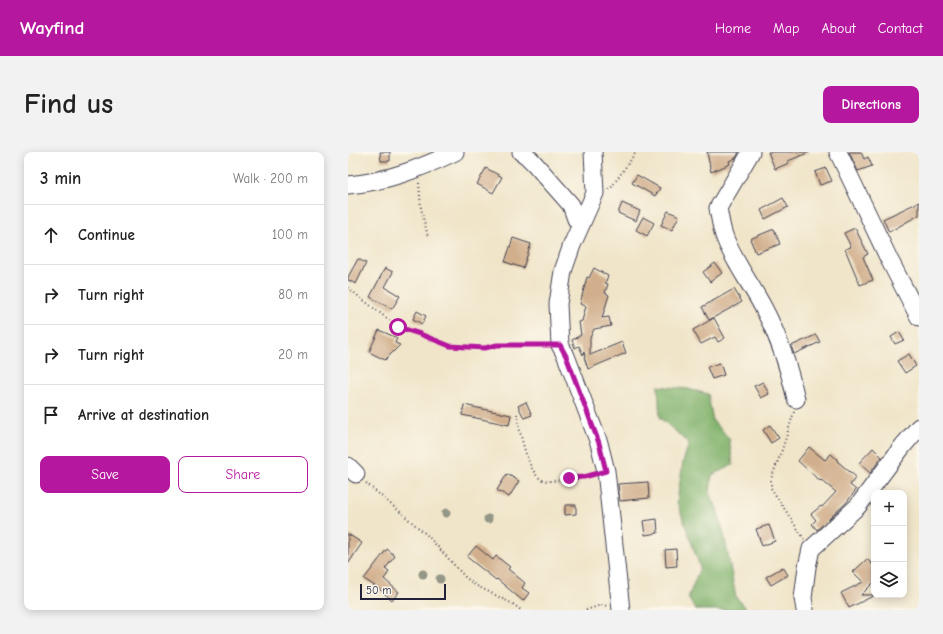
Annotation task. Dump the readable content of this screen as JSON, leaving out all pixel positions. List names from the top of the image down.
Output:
{
  "scale_bar": "50 m",
  "page": {
    "header": "Wayfind",
    "nav": [
      "Home",
      "Map",
      "About",
      "Contact"
    ],
    "buttons": [
      "Directions",
      ["Save", "Share"]
    ],
    "title": "Find us",
    "heading": ["3 min", "Walk · 200 m"],
    "list": [
      ["Continue", "100 m"],
      ["Turn right", "80 m"],
      ["Turn right", "20 m"],
      "Arrive at destination"
    ],
    "map_buttons": ["+", "−"],
    "scale": "50 m"
  }
}
